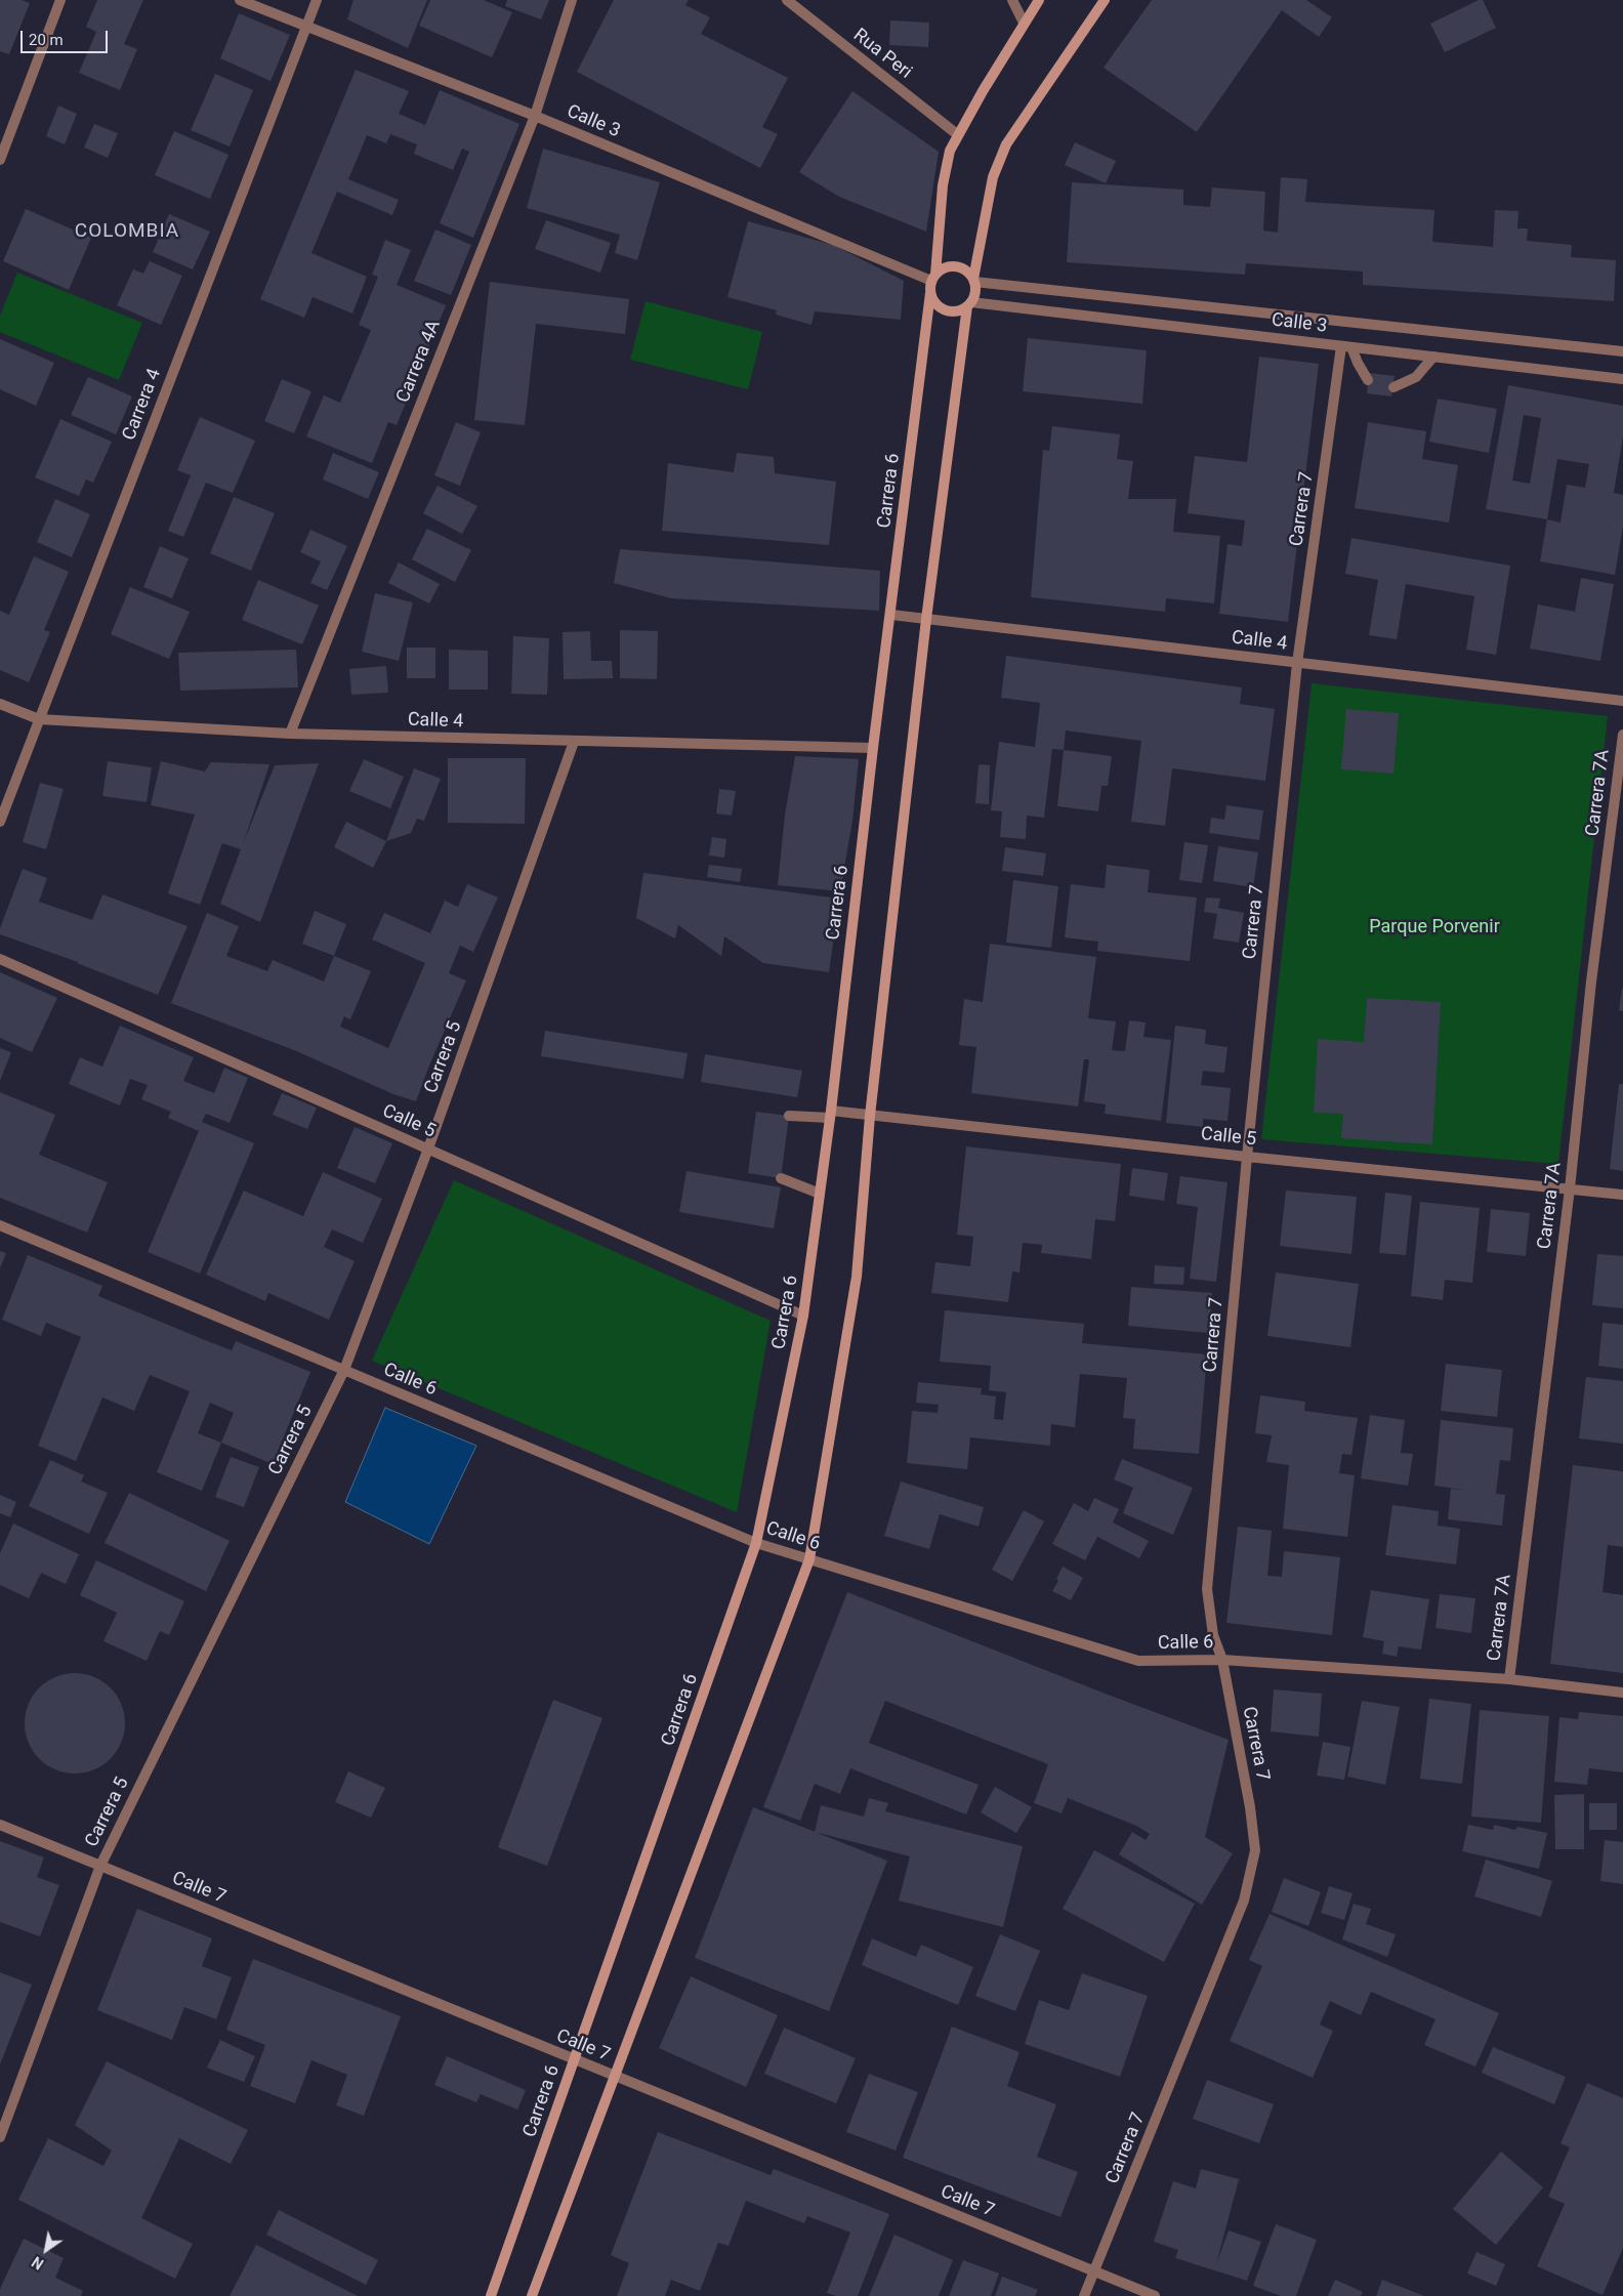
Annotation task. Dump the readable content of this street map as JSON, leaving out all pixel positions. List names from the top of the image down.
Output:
{
  "streets": {
    "main road": ["Carrera 6"],
    "street": [
      "Rua Peri",
      "Calle 3",
      "Carrera 4A",
      "Carrera 4",
      "Carrera 7",
      "Calle 4",
      "Carrera 7A",
      "Carrera 5",
      "Calle 5",
      "Calle 6",
      "Calle 7"
    ]
  },
  "crossings": [
    ["Calle 3", "Carrera 4A"],
    ["Calle 3", "Carrera 4"],
    ["Calle 3", "Carrera 6"],
    ["Calle 3", "Carrera 7"],
    ["Carrera 4A", "Calle 4"],
    ["Carrera 4", "Calle 4"],
    ["Carrera 6", "Calle 4"],
    ["Carrera 6", "Calle 5"],
    ["Carrera 6", "Calle 6"],
    ["Carrera 6", "Calle 7"],
    ["Carrera 7", "Calle 4"],
    ["Carrera 7", "Calle 5"],
    ["Carrera 7", "Calle 6"],
    ["Carrera 7", "Calle 7"],
    ["Calle 4", "Carrera 5"],
    ["Carrera 7A", "Calle 5"],
    ["Carrera 7A", "Calle 6"],
    ["Carrera 5", "Calle 5"],
    ["Carrera 5", "Calle 6"],
    ["Carrera 5", "Calle 7"]
  ],
  "districts": ["COLOMBIA"],
  "parks": ["Parque Porvenir"],
  "scale_bar": "20 m",
  "north": "bottom left"
}
